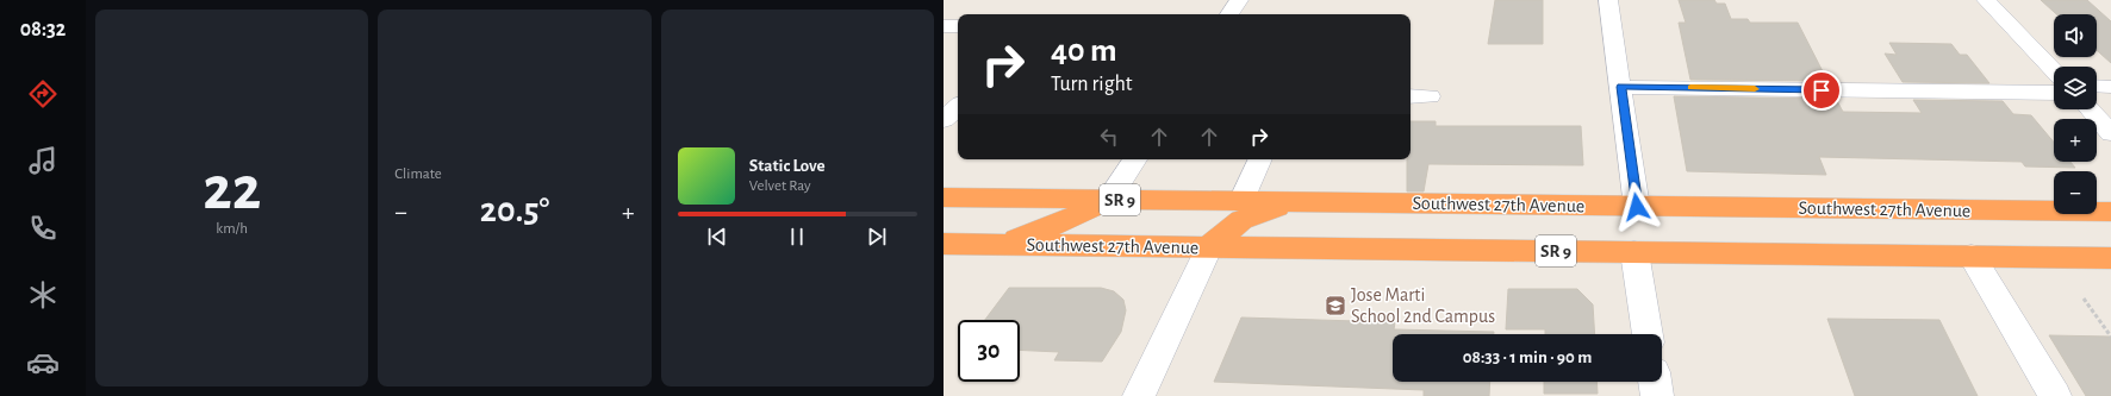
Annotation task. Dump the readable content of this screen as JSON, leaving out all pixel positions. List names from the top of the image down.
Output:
{
  "streets": {
    "highway": ["SR 9", "Southwest 27th Avenue"]
  },
  "places": {
    "school or university": ["Jose Marti School 2nd Campus"]
  },
  "page": {
    "tabs": "08:32",
    "tile": [
      ["22", "km/h"],
      "Climate"
    ],
    "map_buttons": ["+", "−"],
    "turn": ["40 m", "Turn right"],
    "song": ["Static Love", "Velvet Ray"],
    "heat": ["−", "20.5°", "+"],
    "limit": "30",
    "trip": "08:33 · 1 min · 90 m"
  }
}
